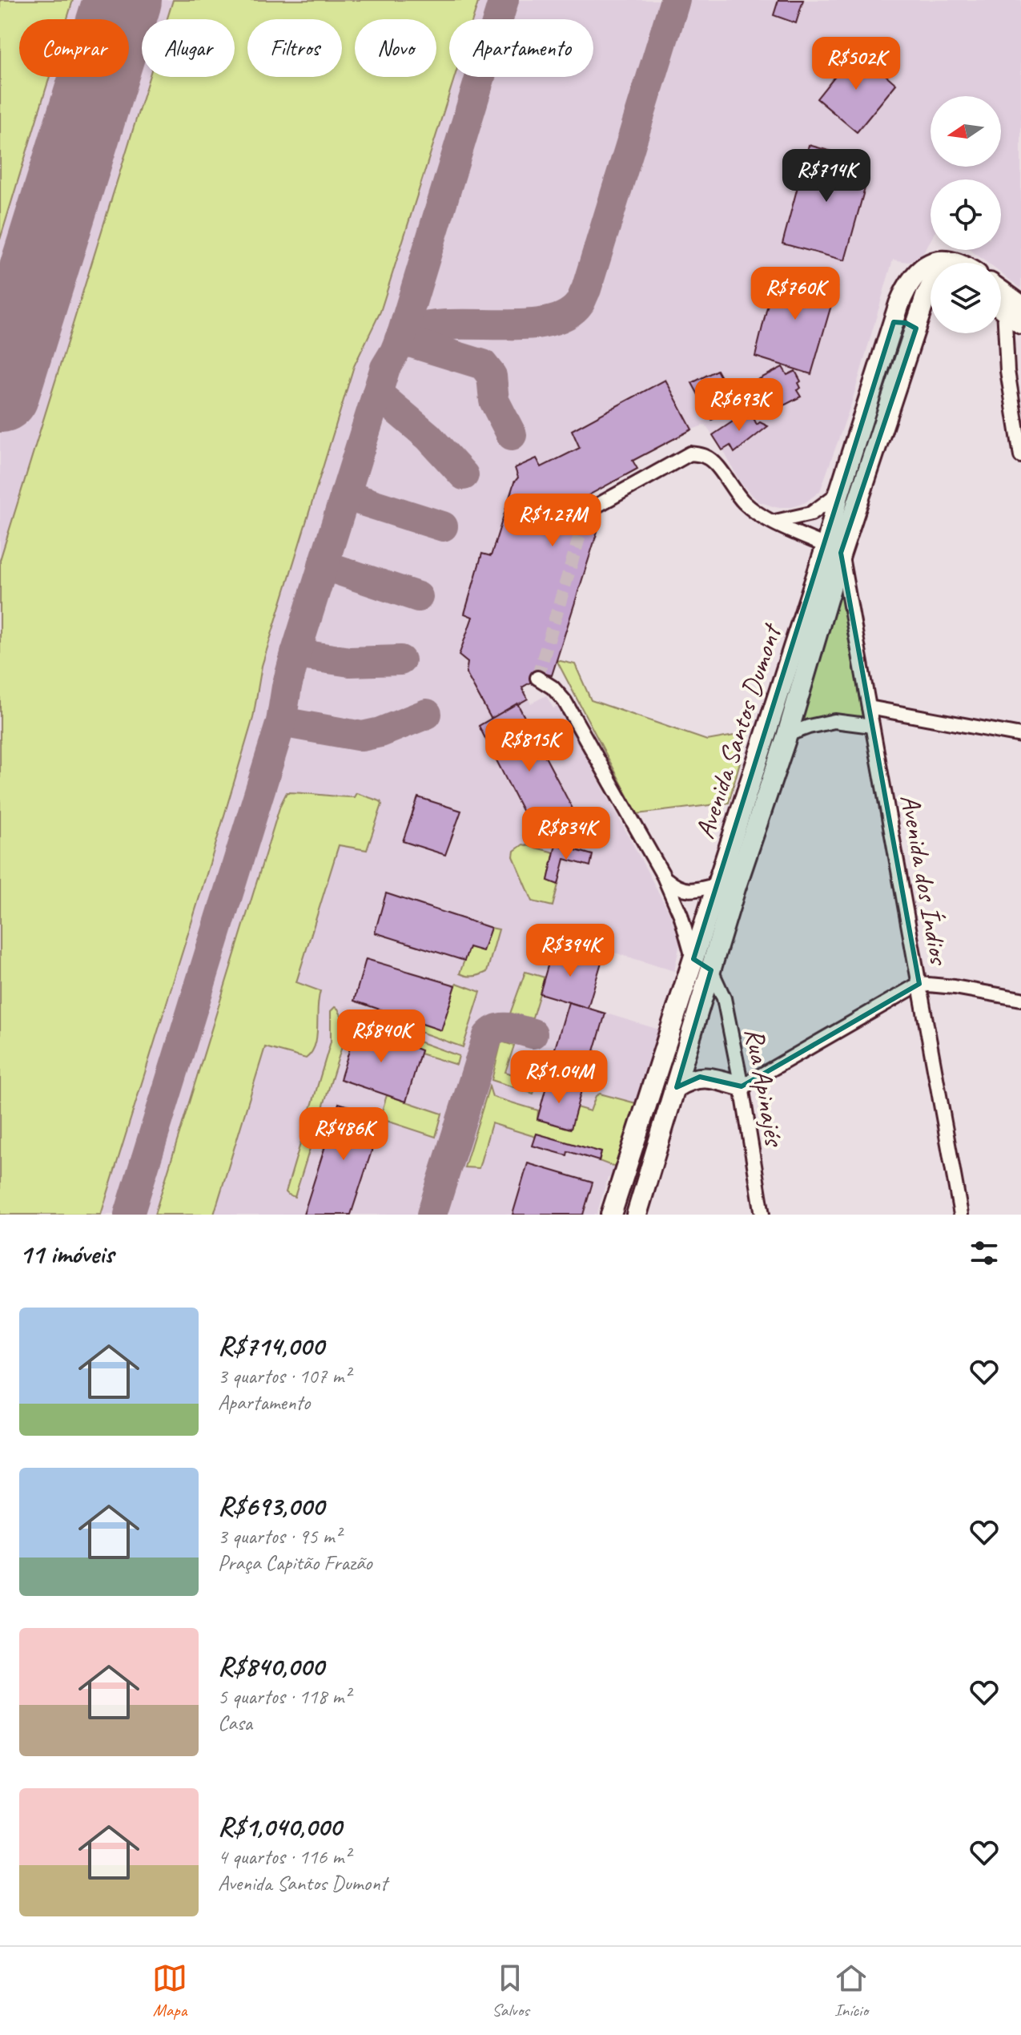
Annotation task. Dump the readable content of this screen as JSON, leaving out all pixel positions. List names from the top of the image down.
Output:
{
  "streets": {
    "main road": ["Avenida Santos Dumont"],
    "street": ["Avenida dos Índios", "Rua Apinajés"]
  },
  "crossings": [
    ["Avenida Santos Dumont", "Avenida dos Índios"],
    ["Avenida Santos Dumont", "Rua Apinajés"]
  ],
  "north": "left",
  "page": {
    "chip": [
      "Comprar",
      "Alugar",
      "Filtros",
      "Novo",
      "Apartamento"
    ],
    "price": [
      "R$502K",
      "R$714K",
      "R$760K",
      "R$693K",
      "R$1.27M",
      "R$815K",
      "R$834K",
      "R$394K",
      "R$840K",
      "R$1.04M",
      "R$486K"
    ],
    "heading": "11 imóveis",
    "list": [
      {
        "name": "R$714,000",
        "note": "3 quartos · 107 m² · Apartamento"
      },
      {
        "name": "R$693,000",
        "note": "3 quartos · 95 m² · Praça Capitão Frazão"
      },
      {
        "name": "R$840,000",
        "note": "5 quartos · 118 m² · Casa"
      },
      {
        "name": "R$1,040,000",
        "note": "4 quartos · 116 m² · Avenida Santos Dumont"
      }
    ],
    "tabs": ["Mapa", "Salvos", "Início"]
  }
}
